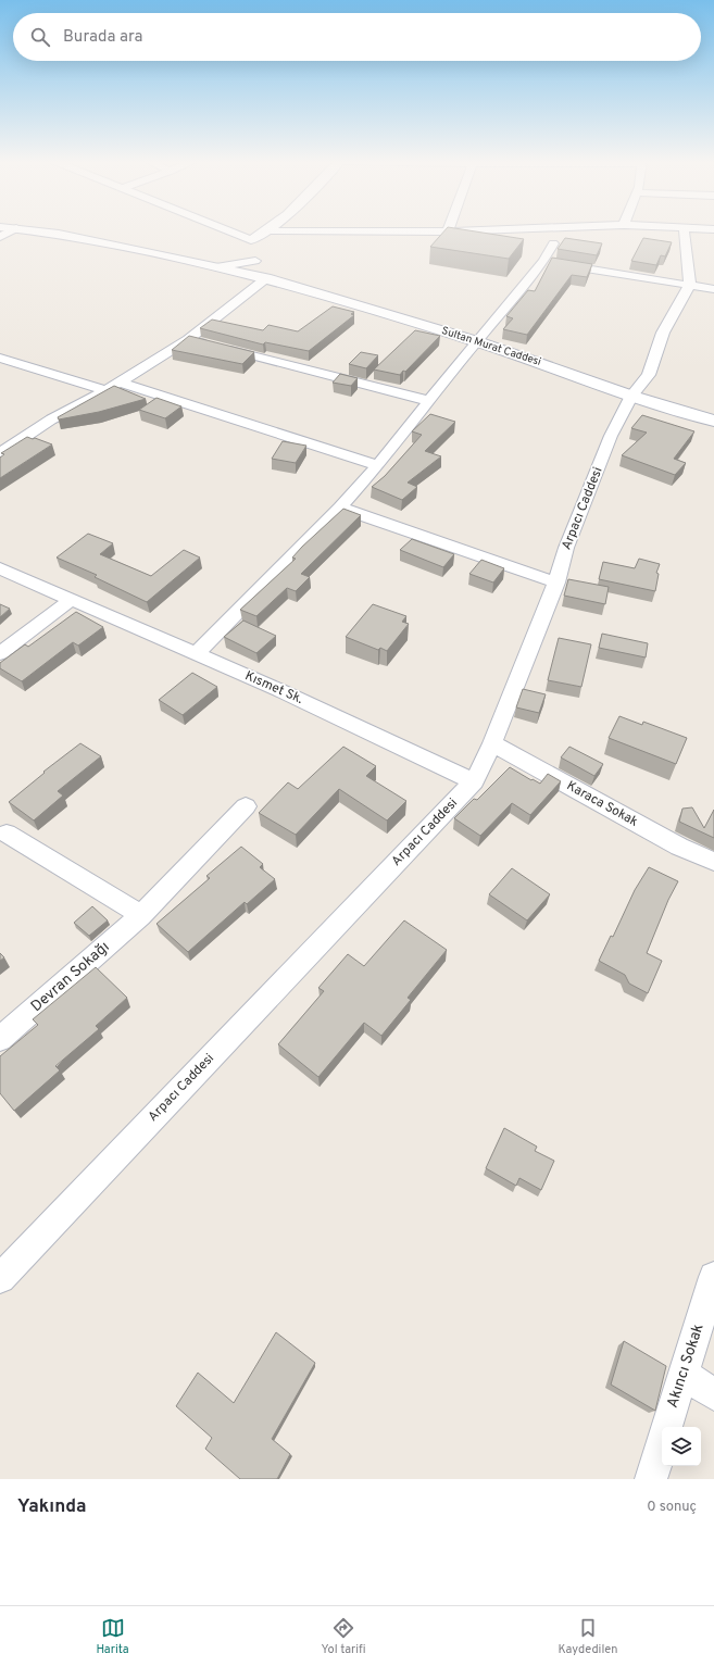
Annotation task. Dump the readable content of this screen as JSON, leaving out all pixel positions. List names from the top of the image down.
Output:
{
  "streets": {
    "street": [
      "Sultan Murat Caddesi",
      "Arpacı Caddesi",
      "Kısmet Sk.",
      "Karaca Sokak",
      "Devran Sokağı",
      "Akıncı Sokak"
    ]
  },
  "crossings": [
    ["Sultan Murat Caddesi", "Arpacı Caddesi"],
    ["Arpacı Caddesi", "Kısmet Sk."],
    ["Arpacı Caddesi", "Karaca Sokak"]
  ],
  "page": {
    "search": "Burada ara",
    "heading": ["Yakında", "0 sonuç"],
    "nav": ["Harita", "Yol tarifi", "Kaydedilen"]
  }
}
